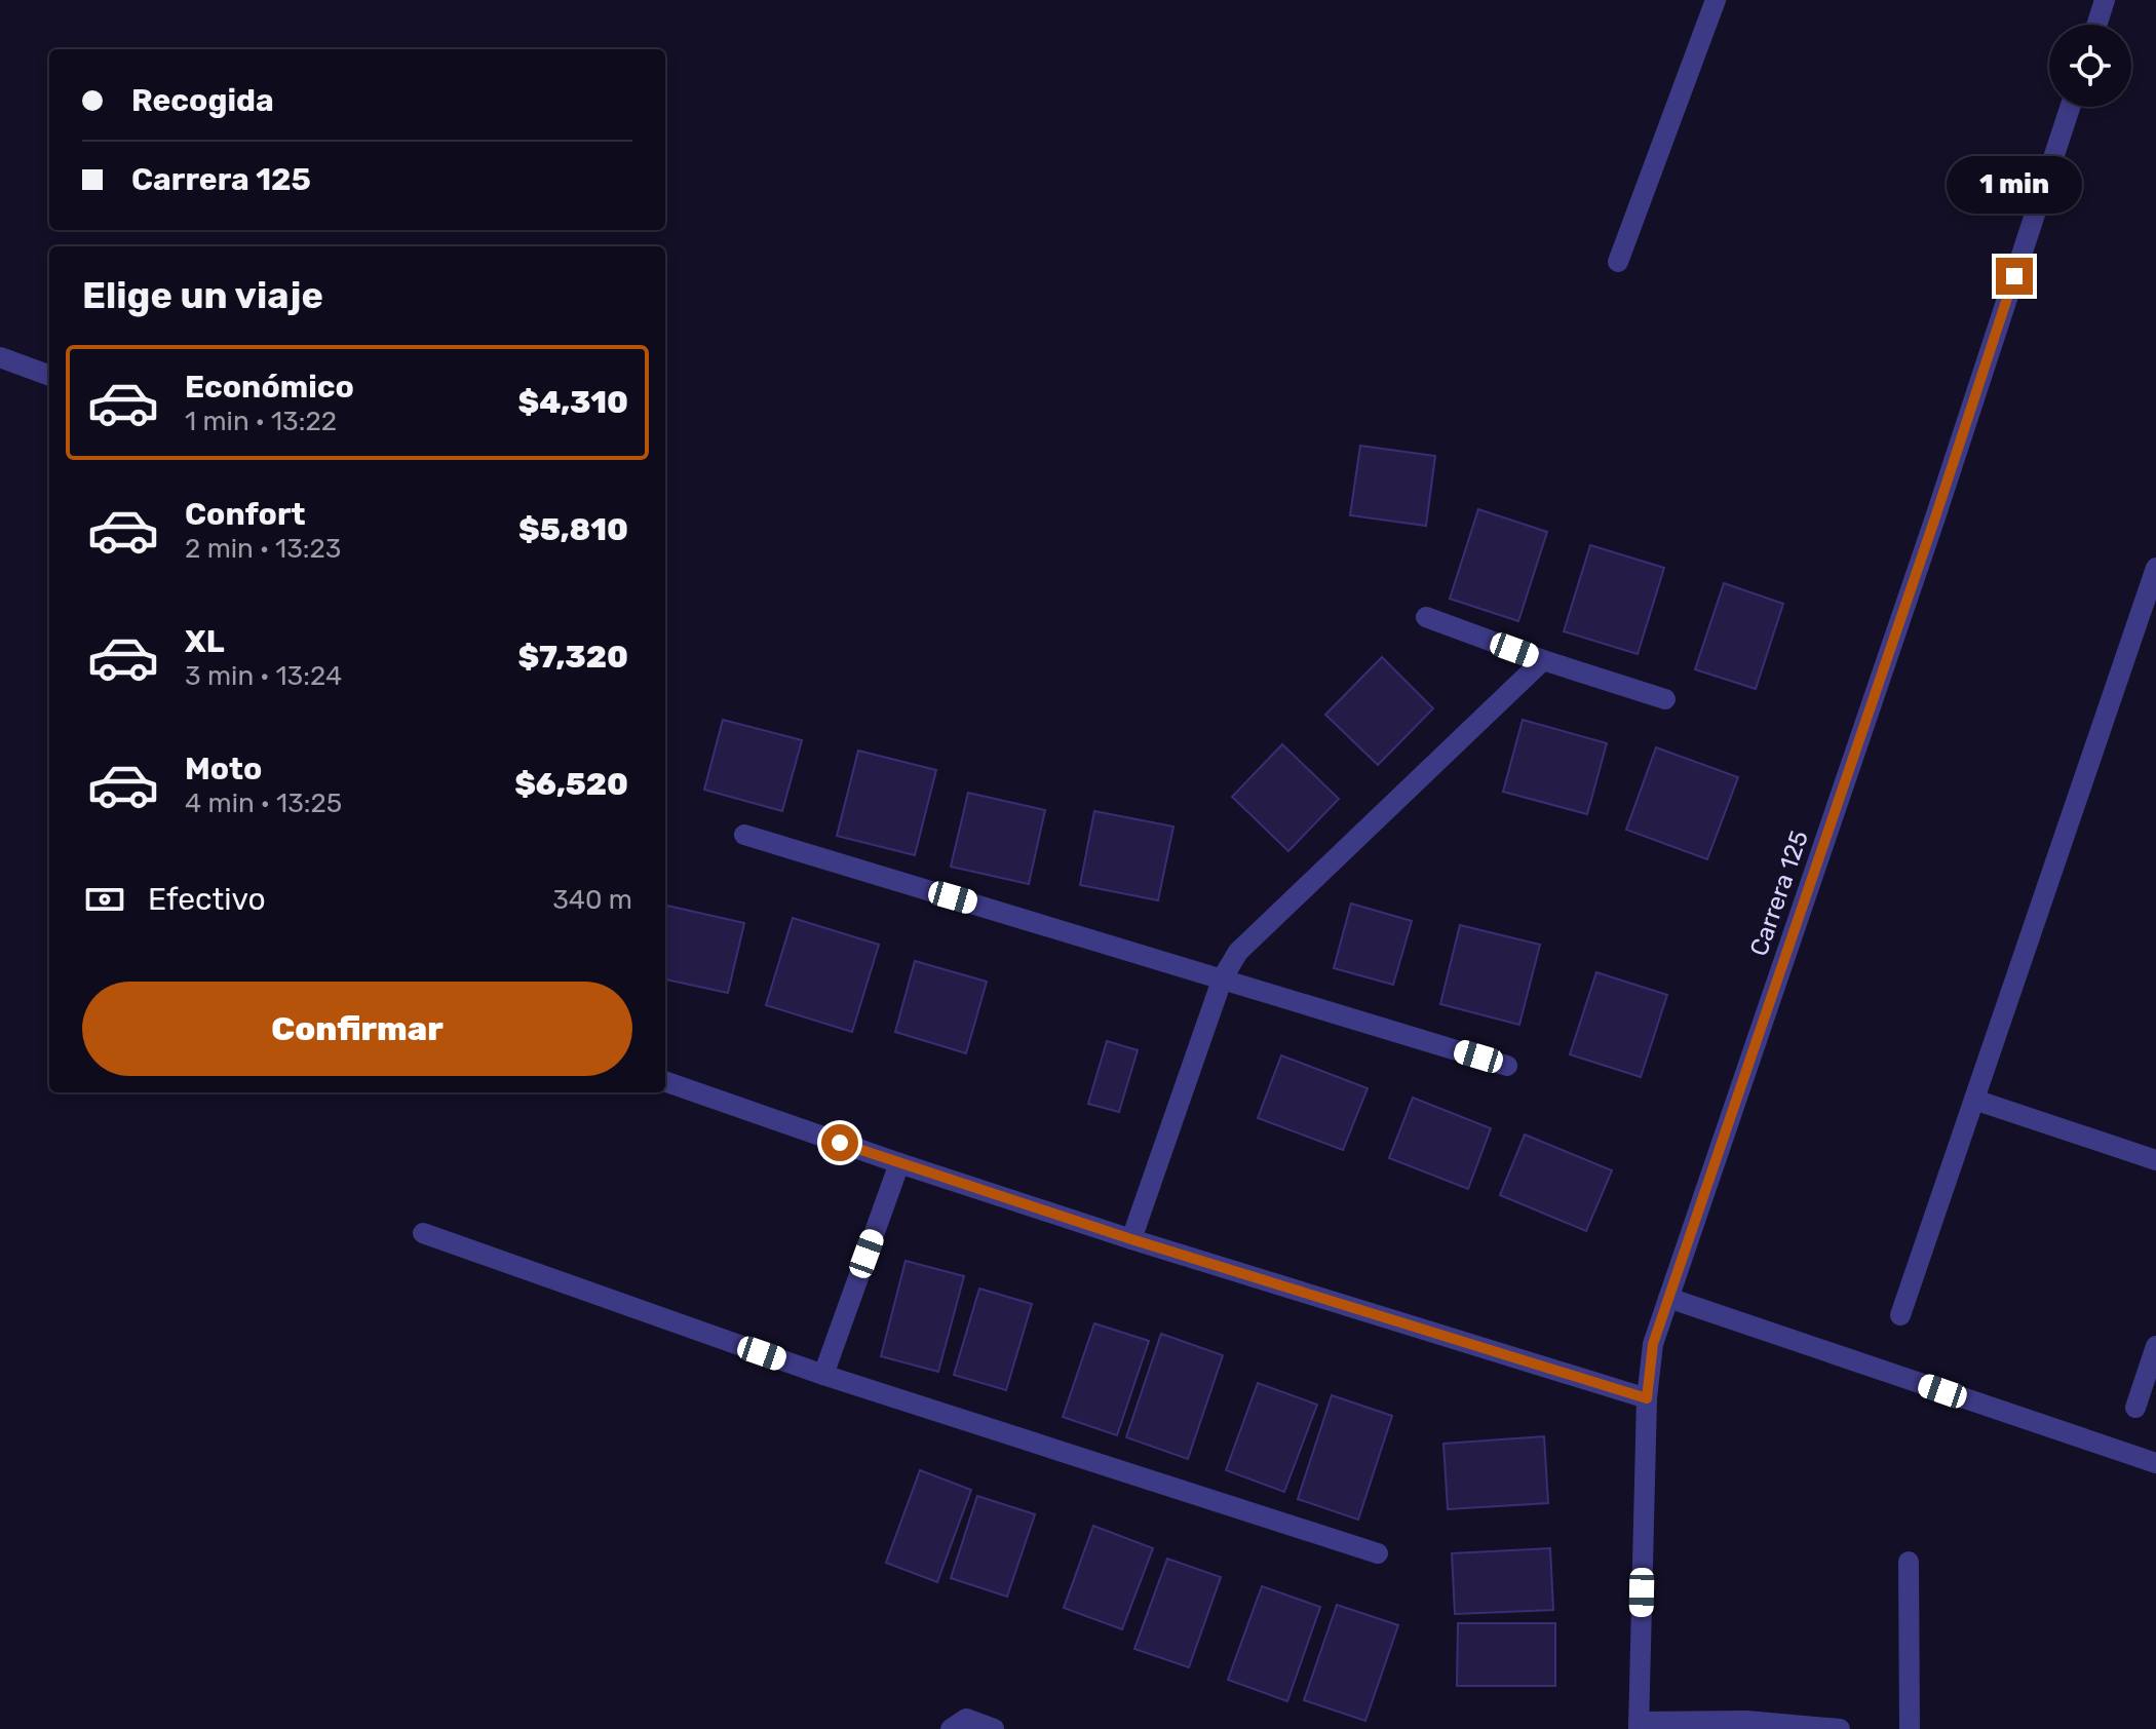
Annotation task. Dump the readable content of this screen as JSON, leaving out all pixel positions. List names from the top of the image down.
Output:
{
  "streets": {
    "street": ["Carrera 125"]
  },
  "page": {
    "banner": ["Recogida", "Carrera 125"],
    "bubble": "1 min",
    "heading": "Elige un viaje",
    "list": [
      {
        "name": "Económico",
        "note": "1 min · 13:22",
        "value": "$4,310"
      },
      {
        "name": "Confort",
        "note": "2 min · 13:23",
        "value": "$5,810"
      },
      {
        "name": "XL",
        "note": "3 min · 13:24",
        "value": "$7,320"
      },
      {
        "name": "Moto",
        "note": "4 min · 13:25",
        "value": "$6,520"
      }
    ],
    "pay": ["Efectivo", "340 m"],
    "buttons": "Confirmar"
  }
}
